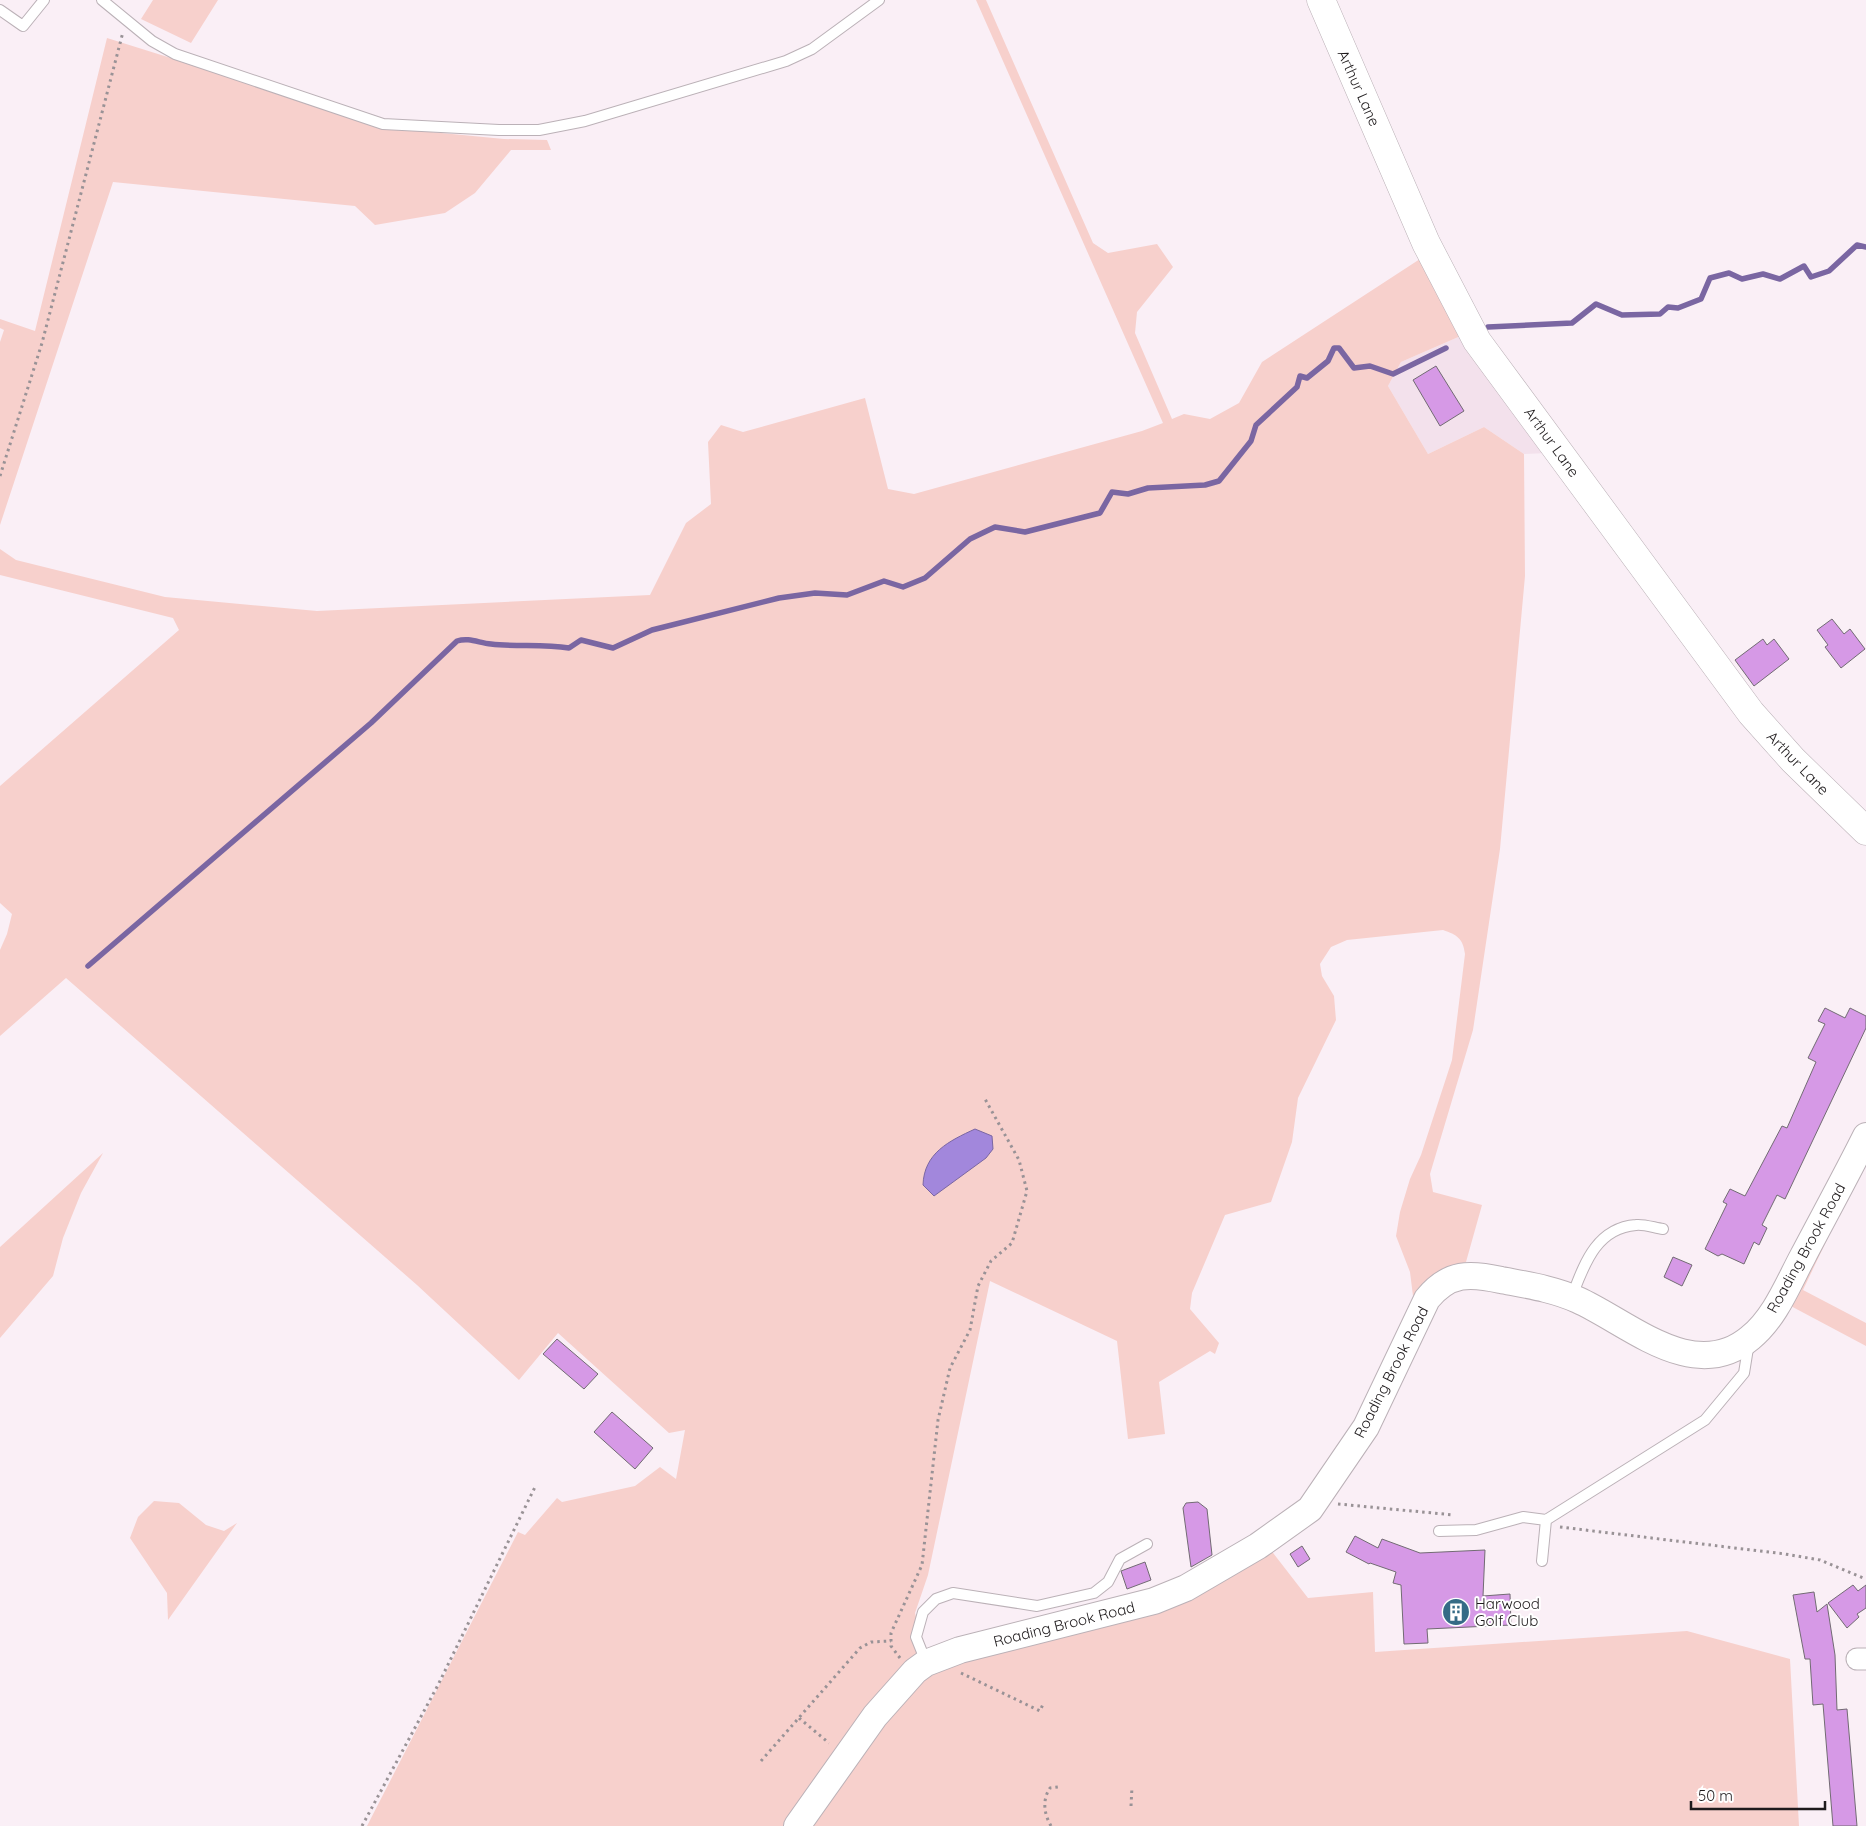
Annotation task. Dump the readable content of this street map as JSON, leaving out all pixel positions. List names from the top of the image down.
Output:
{
  "streets": {
    "main road": ["Arthur Lane"],
    "street": ["Roading Brook Road"]
  },
  "places": {
    "building": ["Harwood Golf Club"]
  },
  "scale_bar": "50 m"
}
